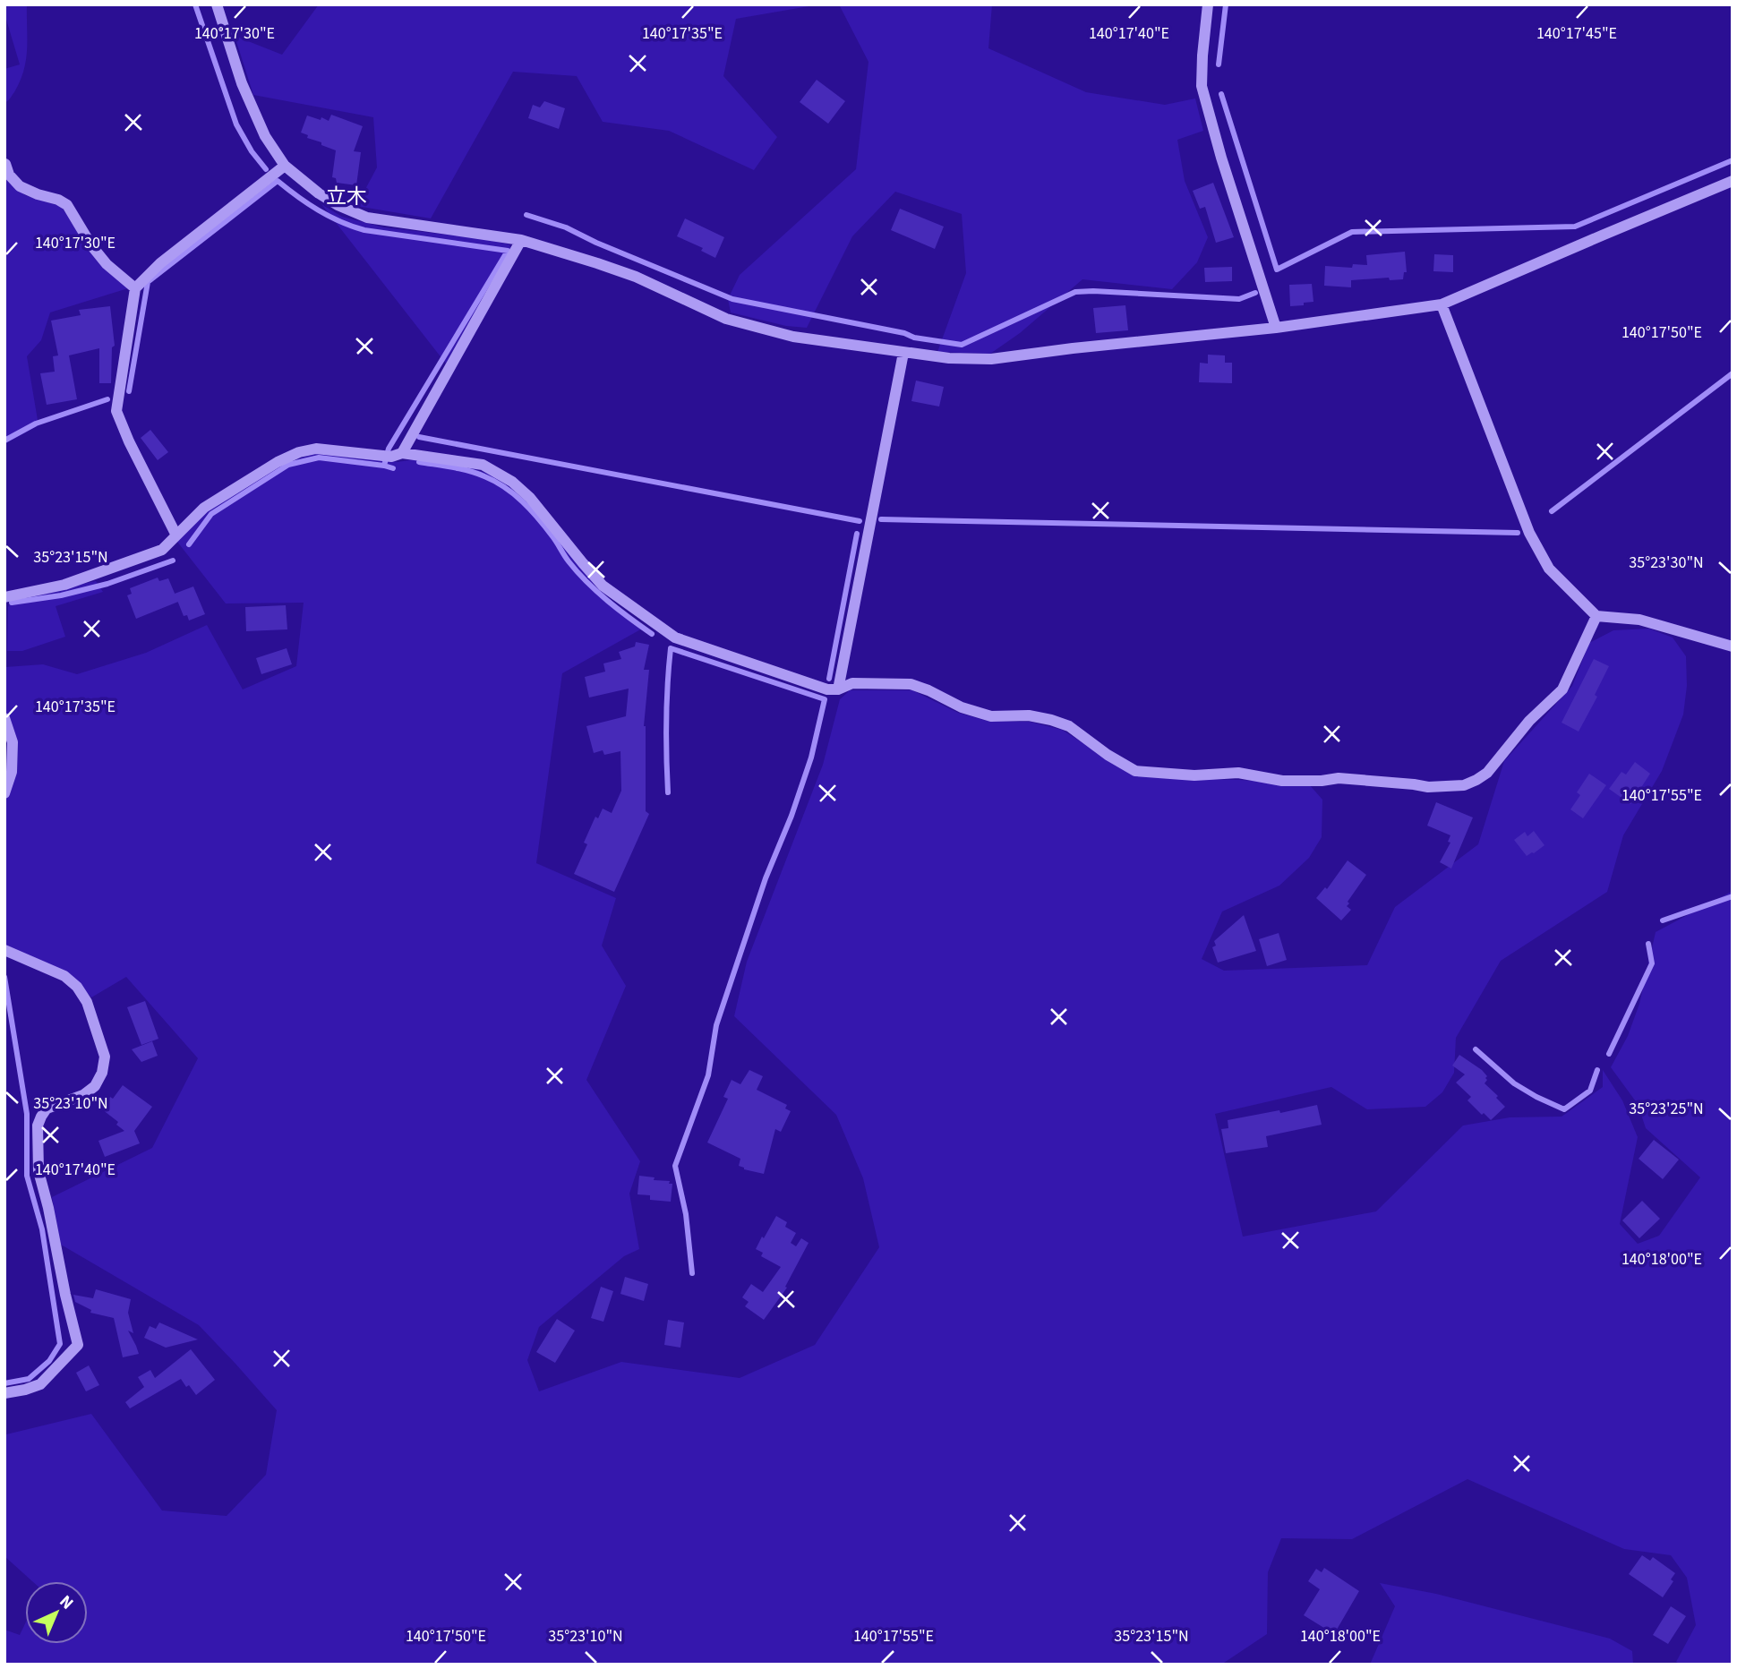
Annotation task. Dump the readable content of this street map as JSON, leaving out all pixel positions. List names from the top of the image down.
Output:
{
  "districts": ["立木"],
  "north": "top right",
  "coordinates": [
    "140°17'30\"E",
    "140°17'35\"E",
    "140°17'40\"E",
    "140°17'45\"E",
    "140°17'50\"E",
    "35°23'15\"N",
    "35°23'30\"N",
    "140°17'55\"E",
    "35°23'10\"N",
    "35°23'25\"N",
    "140°18'00\"E"
  ]
}
